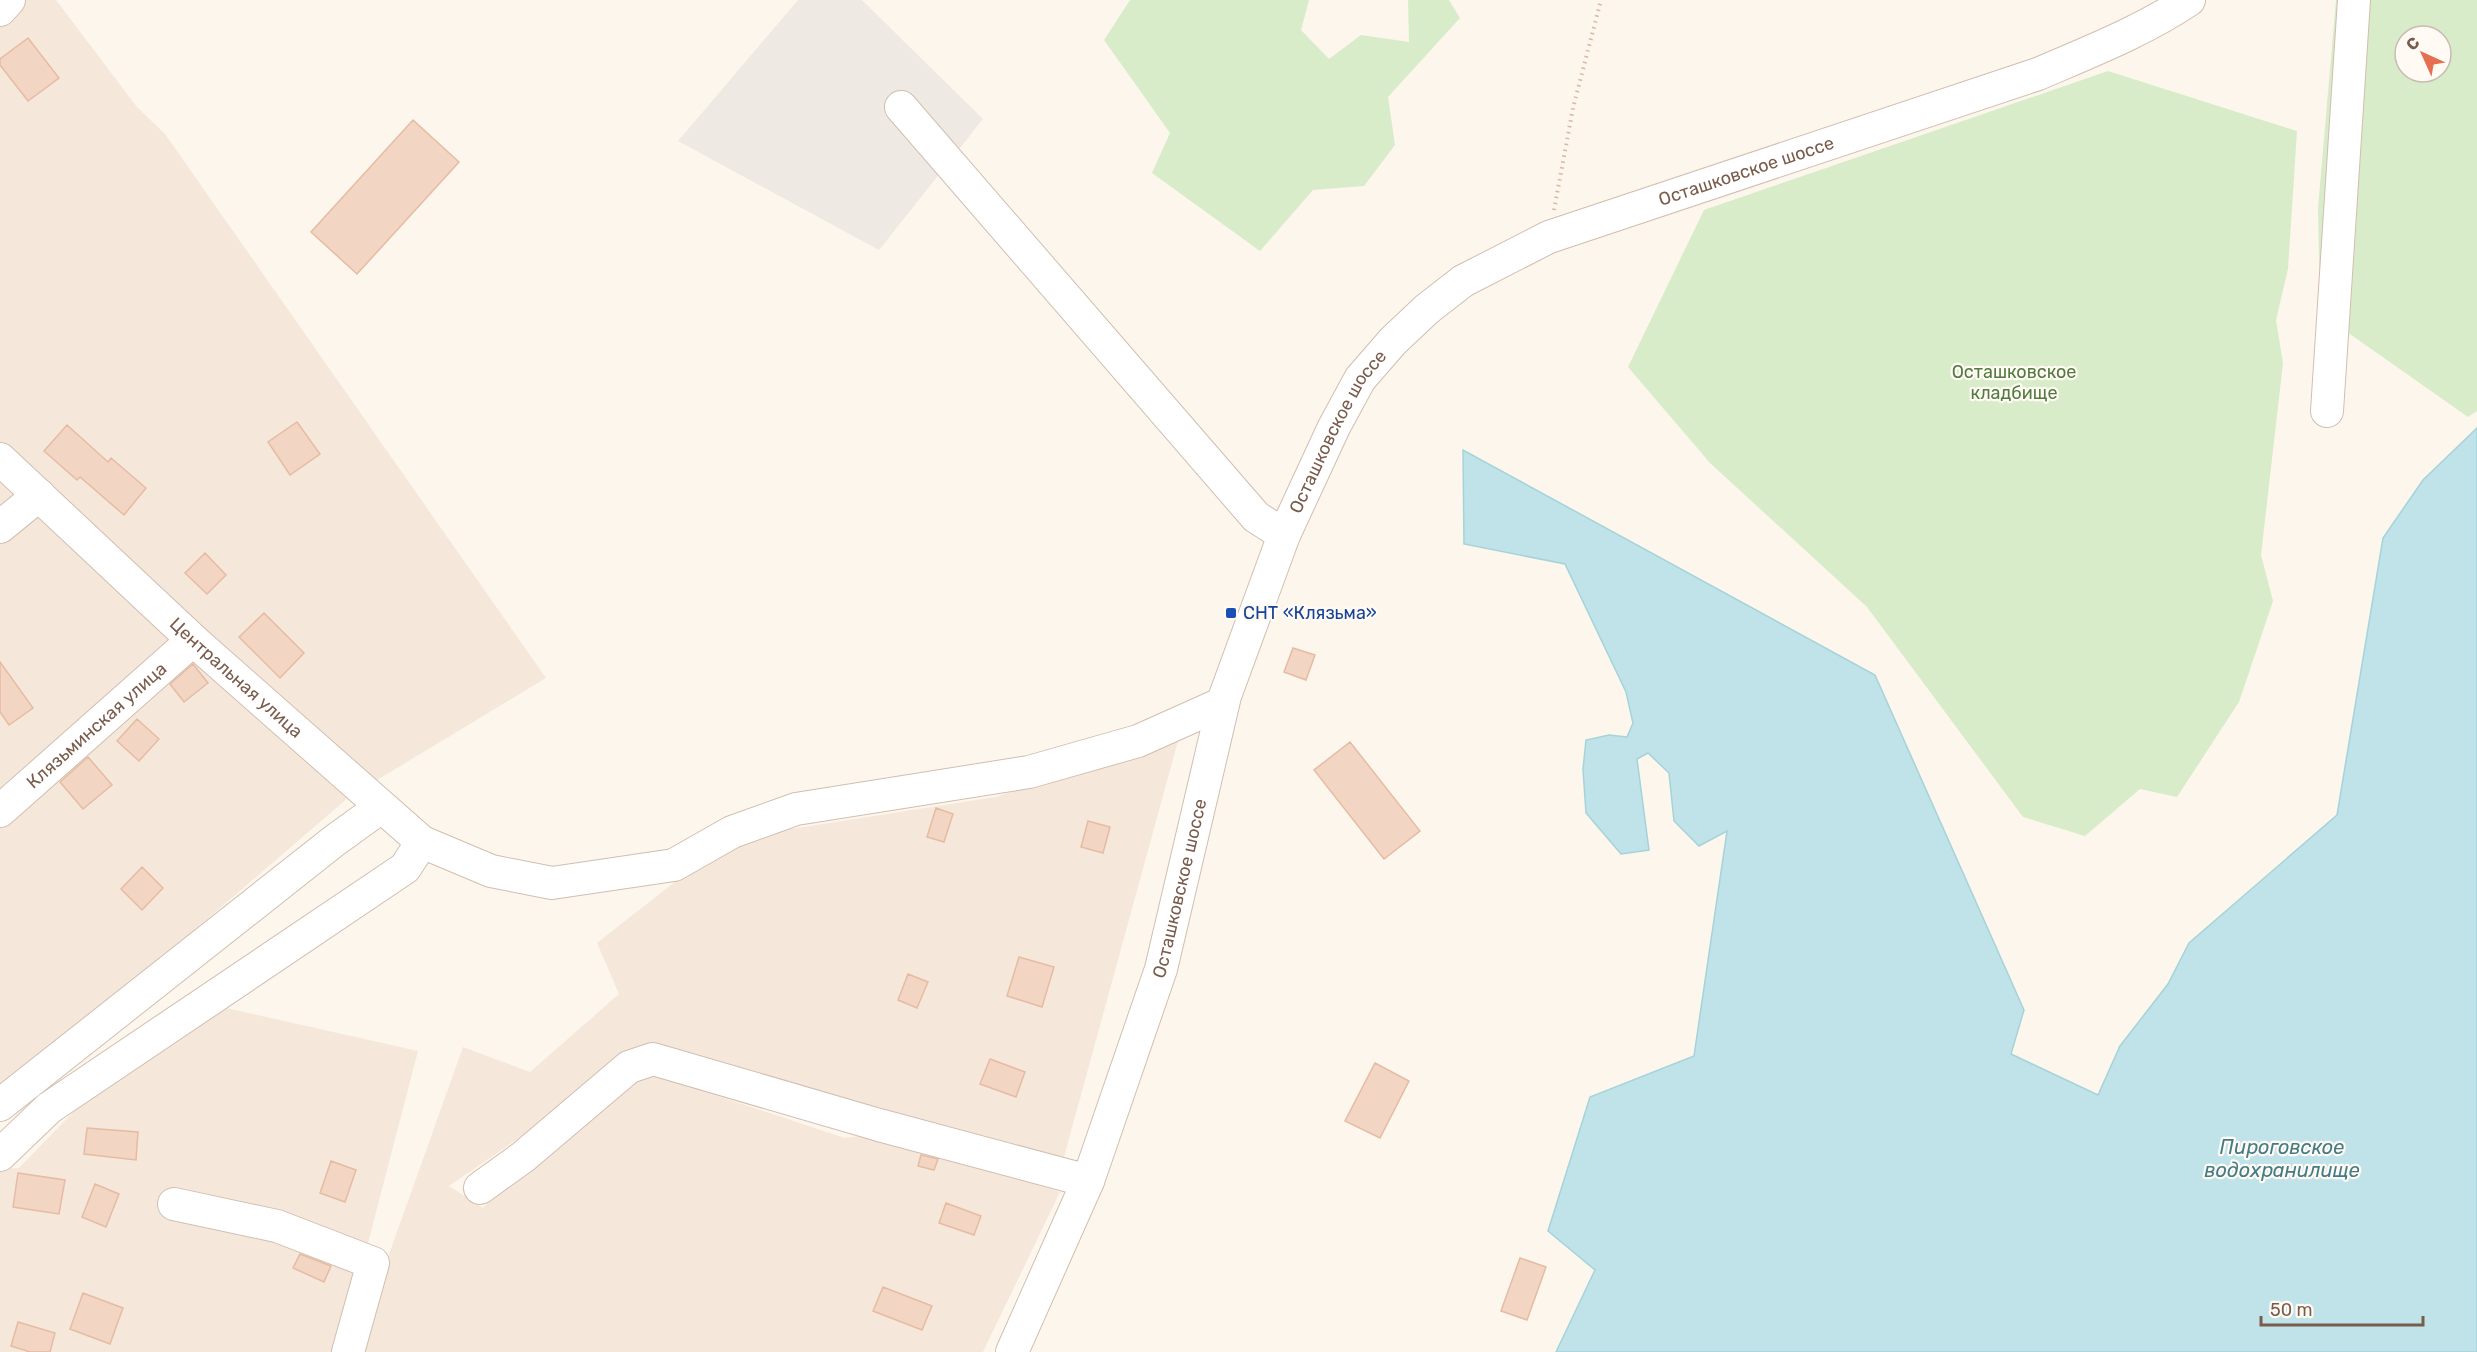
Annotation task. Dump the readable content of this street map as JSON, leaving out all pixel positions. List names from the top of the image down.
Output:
{
  "streets": {
    "street": ["Осташковское шоссе", "Центральная улица", "Клязьминская улица"]
  },
  "crossings": [
    ["Осташковское шоссе", "Центральная улица"],
    ["Центральная улица", "Клязьминская улица"]
  ],
  "water": ["Пироговское водохранилище"],
  "parks": ["Осташковское кладбище"],
  "places": {
    "transit": ["СНТ «Клязьма»"]
  },
  "scale_bar": "50 m",
  "north": "top left"
}
